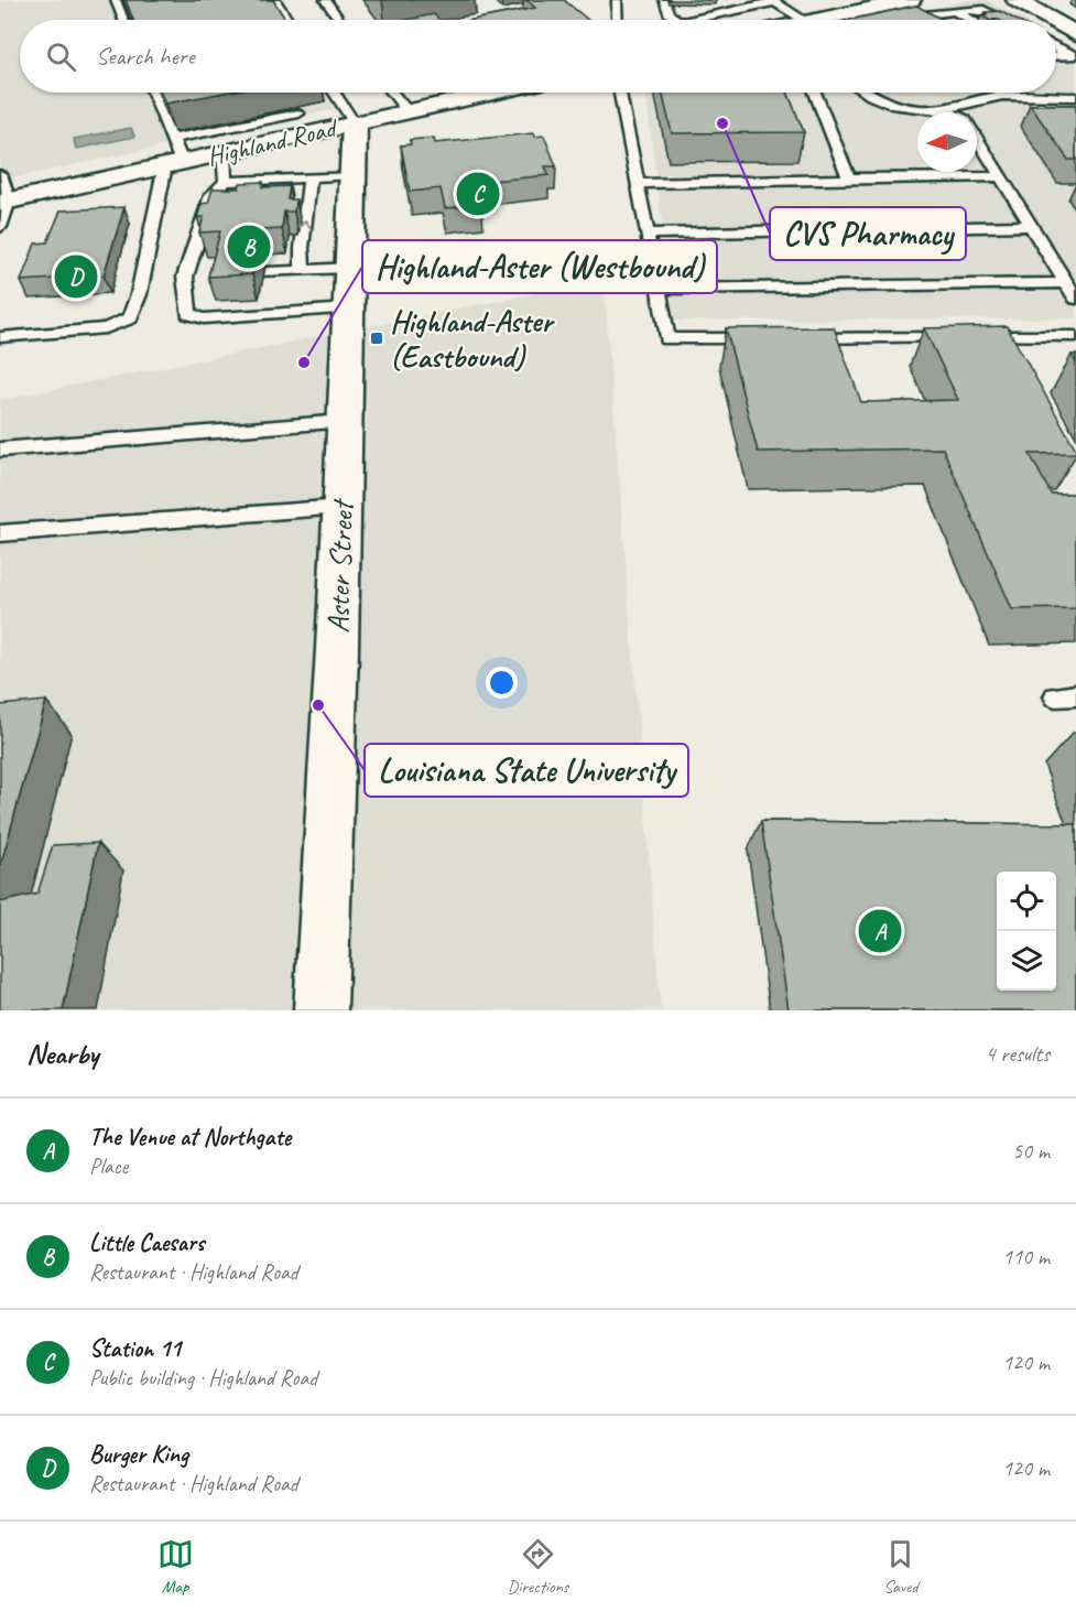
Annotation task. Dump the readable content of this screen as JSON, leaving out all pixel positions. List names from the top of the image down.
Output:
{
  "streets": {
    "street": ["Highland Road", "Aster Street"]
  },
  "crossings": [
    ["Highland Road", "Aster Street"]
  ],
  "places": {
    "other": ["CVS Pharmacy", "Highland-Aster (Westbound)", "Louisiana State University"],
    "transit": ["Highland-Aster (Eastbound)"]
  },
  "north": "left",
  "page": {
    "search": "Search here",
    "pins": [
      "C",
      "B",
      "D",
      "A"
    ],
    "heading": ["Nearby", "4 results"],
    "list": [
      {
        "mark": "A",
        "name": "The Venue at Northgate",
        "note": "Place",
        "value": "50 m"
      },
      {
        "mark": "B",
        "name": "Little Caesars",
        "note": "Restaurant · Highland Road",
        "value": "110 m"
      },
      {
        "mark": "C",
        "name": "Station 11",
        "note": "Public building · Highland Road",
        "value": "120 m"
      },
      {
        "mark": "D",
        "name": "Burger King",
        "note": "Restaurant · Highland Road",
        "value": "120 m"
      }
    ],
    "nav": ["Map", "Directions", "Saved"]
  }
}
